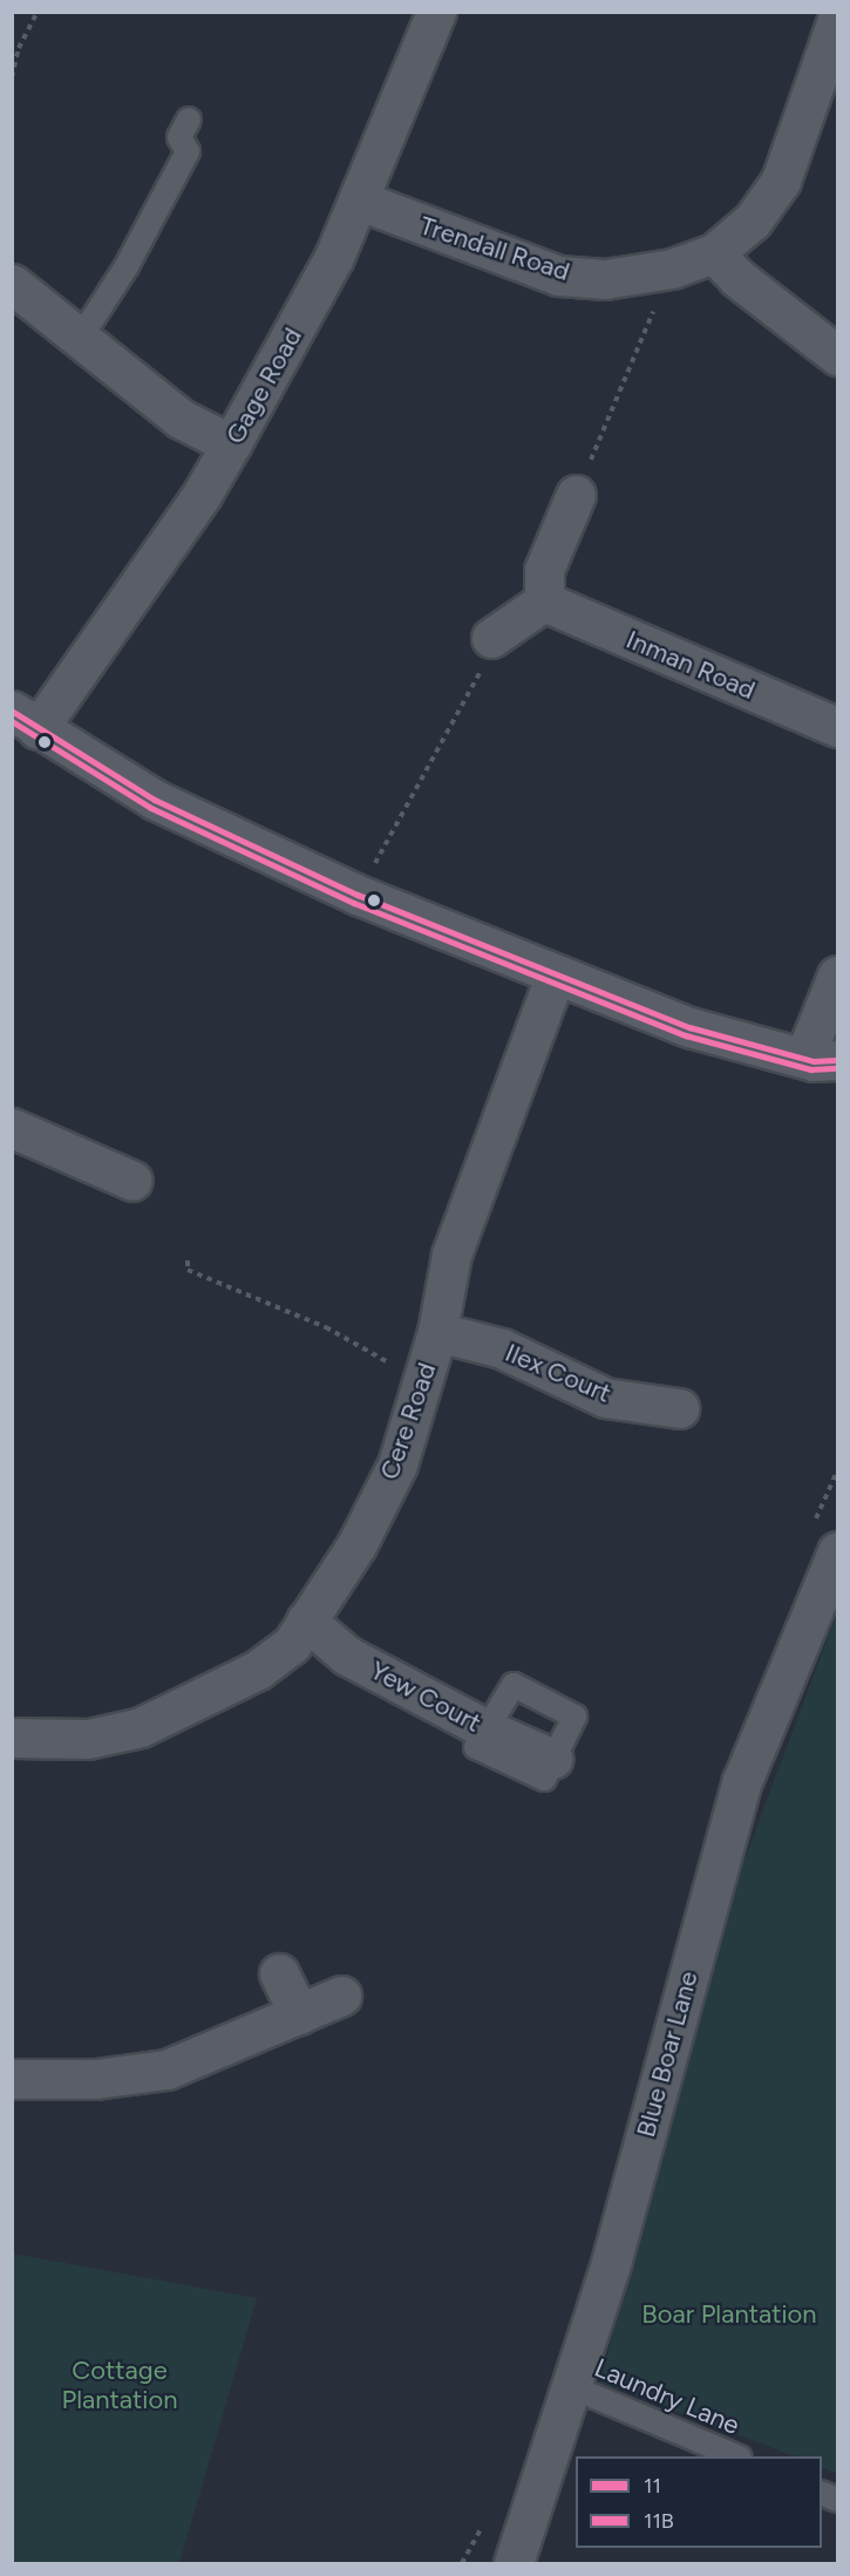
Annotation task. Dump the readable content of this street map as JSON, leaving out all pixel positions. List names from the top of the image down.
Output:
{
  "streets": {
    "street": [
      "Trendall Road",
      "Gage Road",
      "Inman Road",
      "Ilex Court",
      "Cere Road",
      "Yew Court",
      "Blue Boar Lane"
    ],
    "lane": ["Laundry Lane"]
  },
  "crossings": [
    ["Trendall Road", "Gage Road"],
    ["Ilex Court", "Cere Road"],
    ["Cere Road", "Yew Court"],
    ["Blue Boar Lane", "Laundry Lane"]
  ],
  "parks": ["Boar Plantation", "Cottage Plantation"],
  "lines": ["transit line 11", "transit line 11B"],
  "legend": ["11", "11B"]
}
